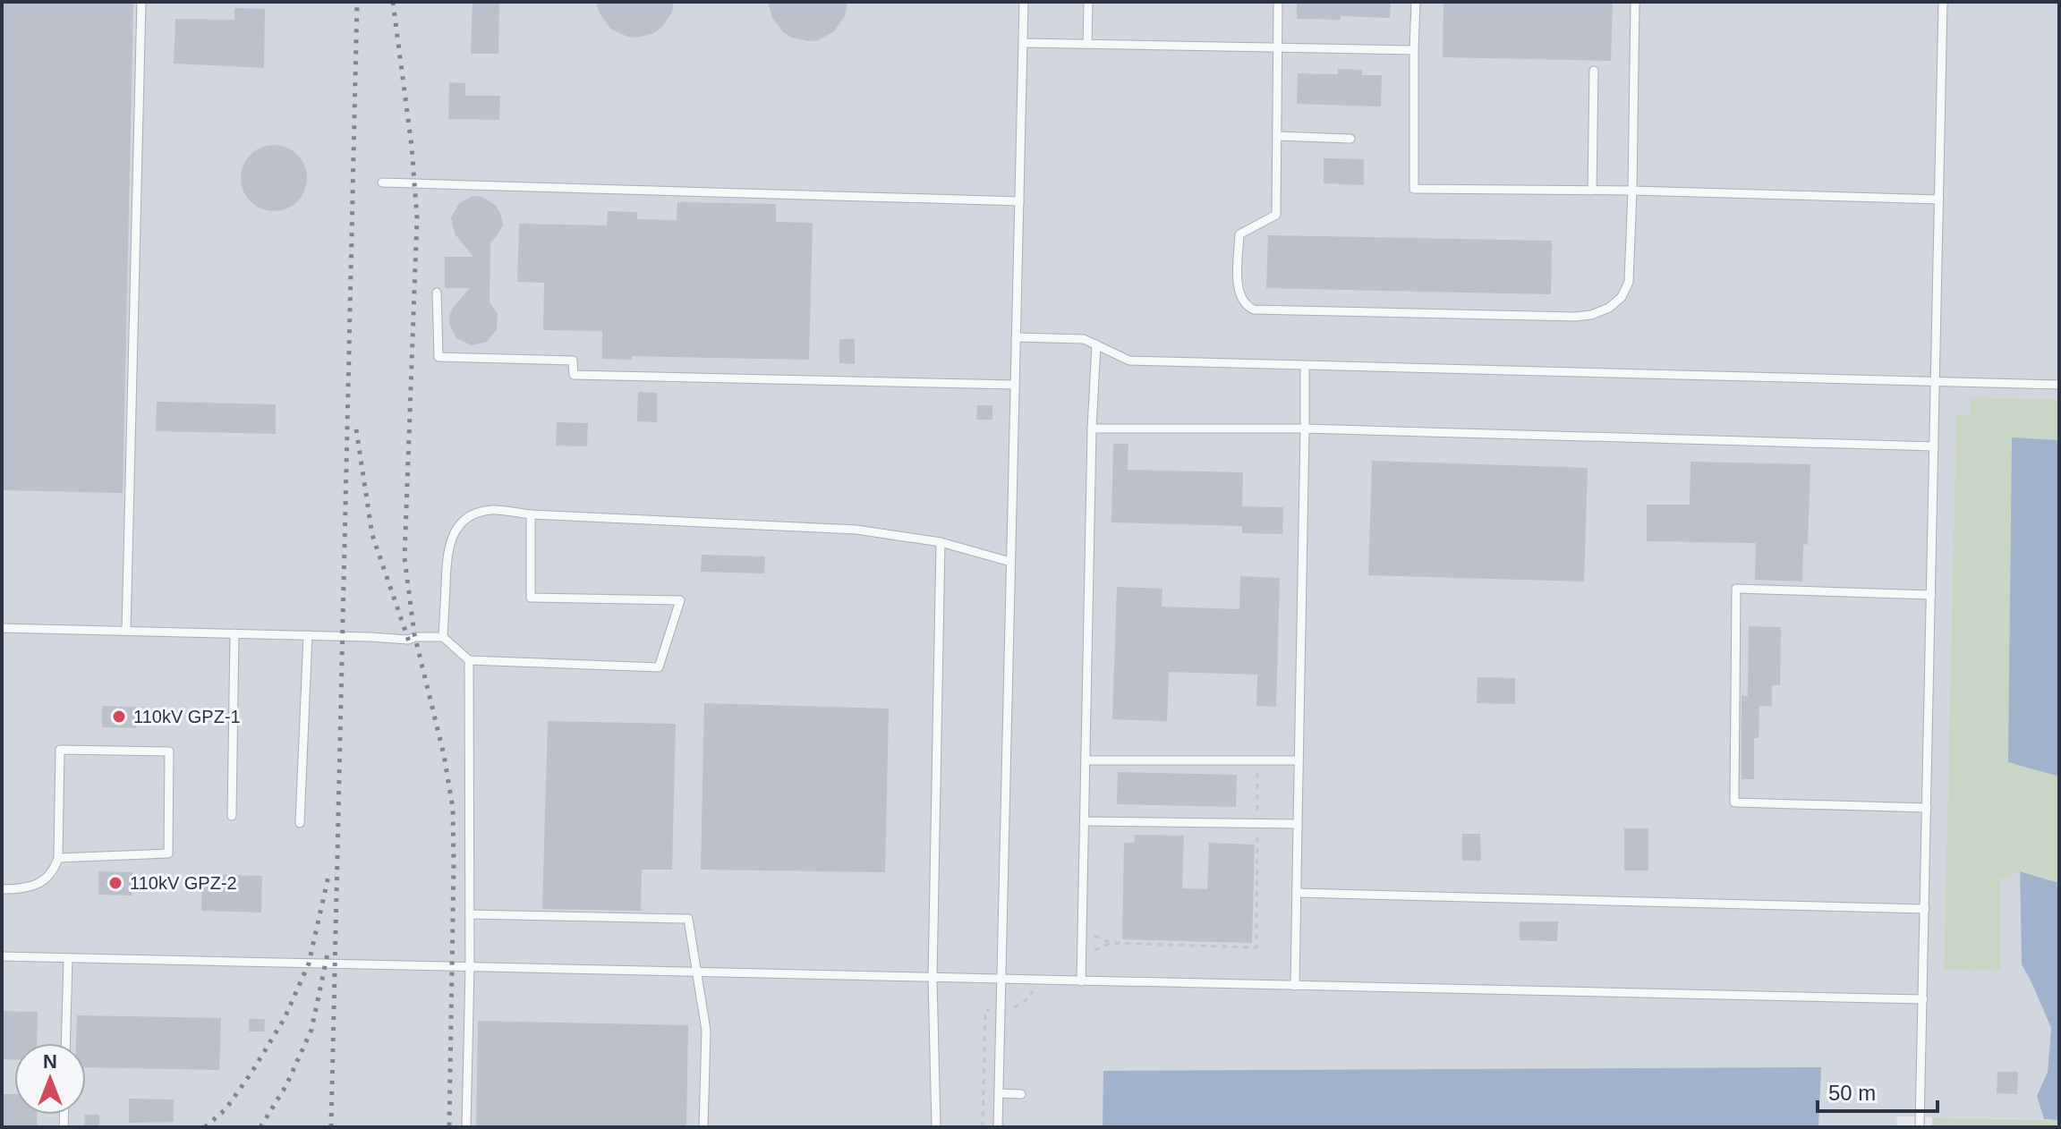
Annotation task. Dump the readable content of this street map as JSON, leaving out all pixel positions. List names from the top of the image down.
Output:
{
  "places": ["110kV GPZ-1", "110kV GPZ-2"],
  "scale_bar": "50 m",
  "north": "top"
}
